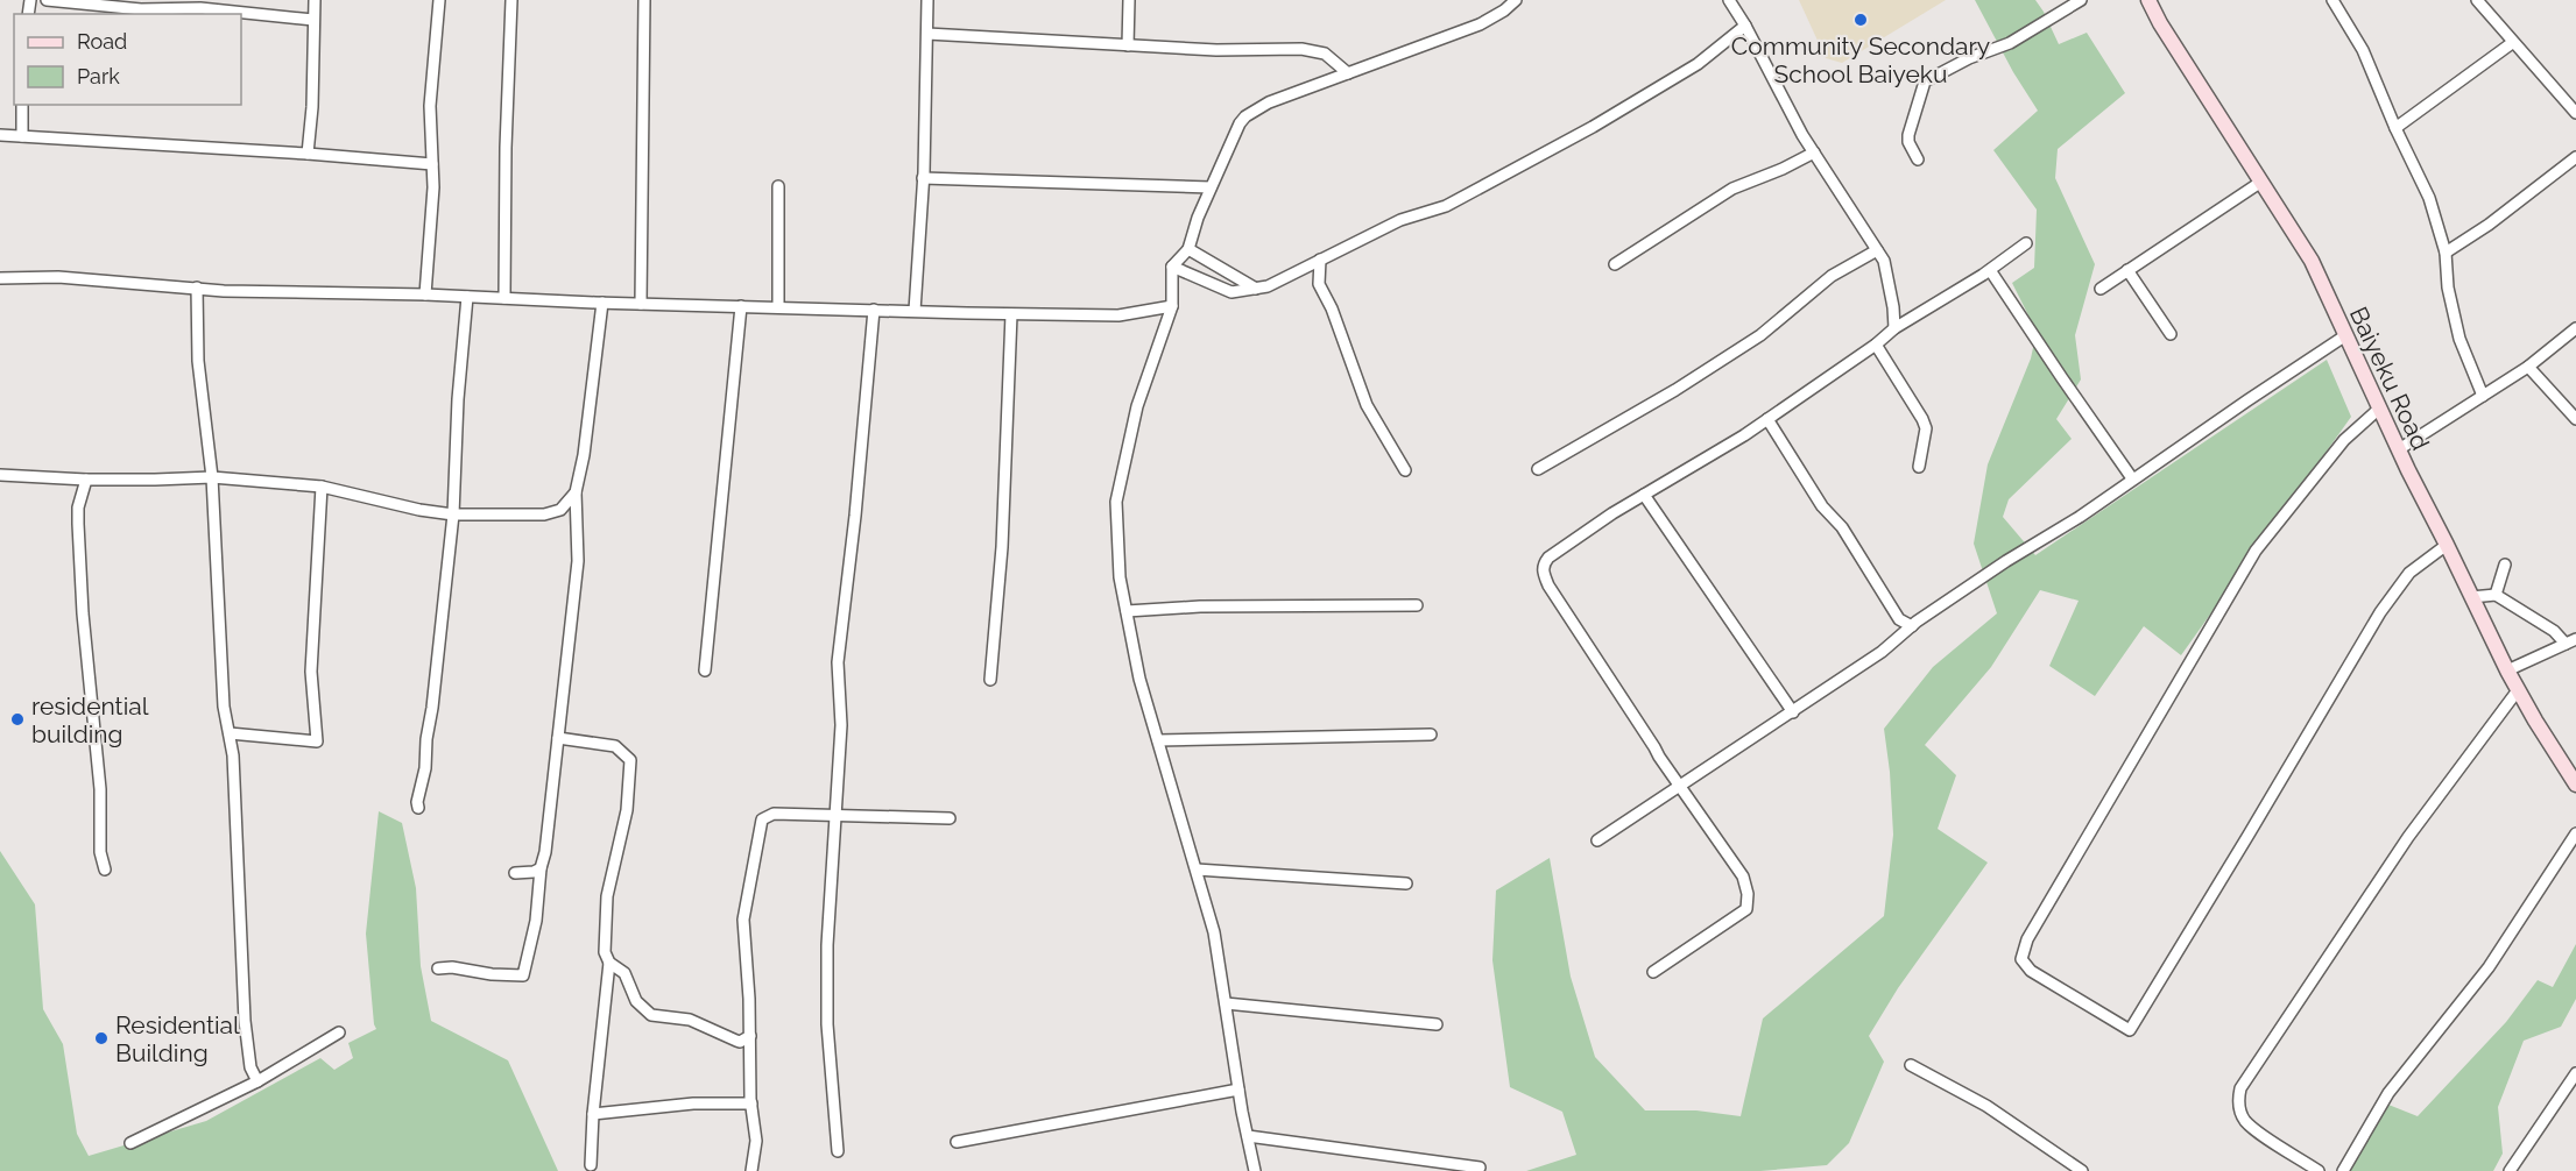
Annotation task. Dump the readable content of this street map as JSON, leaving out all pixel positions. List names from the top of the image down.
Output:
{
  "streets": {
    "main road": ["Baiyeku Road"]
  },
  "places": ["Community Secondary School Baiyeku", "residential building", "Residential Building"],
  "legend": ["Road", "Park"]
}
